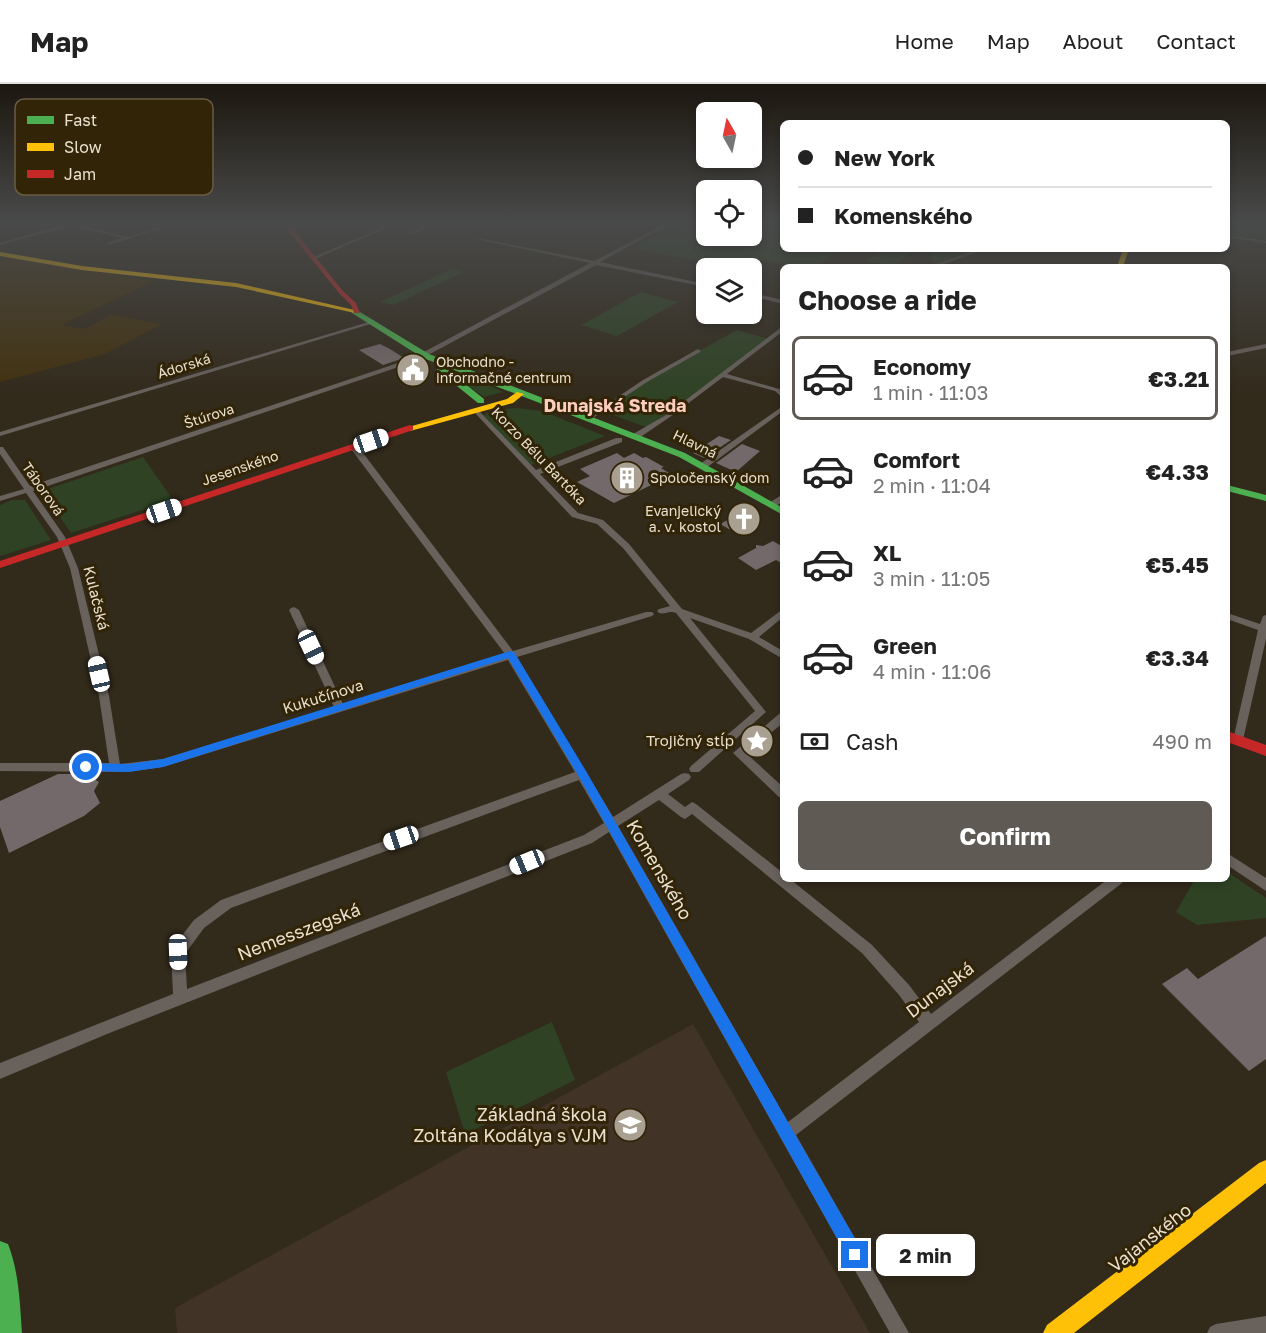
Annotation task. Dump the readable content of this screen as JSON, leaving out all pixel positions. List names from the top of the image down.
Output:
{
  "streets": {
    "main road": ["Hlavná", "Jesenského", "Vajanského"],
    "street": [
      "Ádorská",
      "Štúrova",
      "Korzo Bélu Bartóka",
      "Táborová",
      "Kulačská",
      "Kukučínova",
      "Komenského",
      "Nemesszegská",
      "Dunajská"
    ]
  },
  "crossings": [
    ["Štúrova", "Hlavná"],
    ["Štúrova", "Táborová"],
    ["Hlavná", "Jesenského"],
    ["Korzo Bélu Bartóka", "Jesenského"],
    ["Jesenského", "Táborová"],
    ["Jesenského", "Kulačská"],
    ["Jesenského", "Komenského"],
    ["Táborová", "Kulačská"],
    ["Kulačská", "Kukučínova"],
    ["Kukučínova", "Komenského"],
    ["Komenského", "Nemesszegská"],
    ["Komenského", "Dunajská"]
  ],
  "districts": ["Dunajská Streda"],
  "places": {
    "public building": ["Obchodno - informačné centrum"],
    "building": ["Spoločenský dom"],
    "church": ["Evanjelický a. v. kostol"],
    "place": ["Trojičný stĺp"],
    "school or university": ["Základná škola Zoltána Kodálya s VJM"]
  },
  "legend": ["Fast", "Slow", "Jam"],
  "north": "top",
  "page": {
    "header": "Map",
    "nav": [
      "Home",
      "Map",
      "About",
      "Contact"
    ],
    "banner": ["New York", "Komenského"],
    "heading": "Choose a ride",
    "list": [
      {
        "name": "Economy",
        "note": "1 min · 11:03",
        "value": "€3.21"
      },
      {
        "name": "Comfort",
        "note": "2 min · 11:04",
        "value": "€4.33"
      },
      {
        "name": "XL",
        "note": "3 min · 11:05",
        "value": "€5.45"
      },
      {
        "name": "Green",
        "note": "4 min · 11:06",
        "value": "€3.34"
      }
    ],
    "pay": ["Cash", "490 m"],
    "buttons": "Confirm",
    "bubble": "2 min"
  }
}
